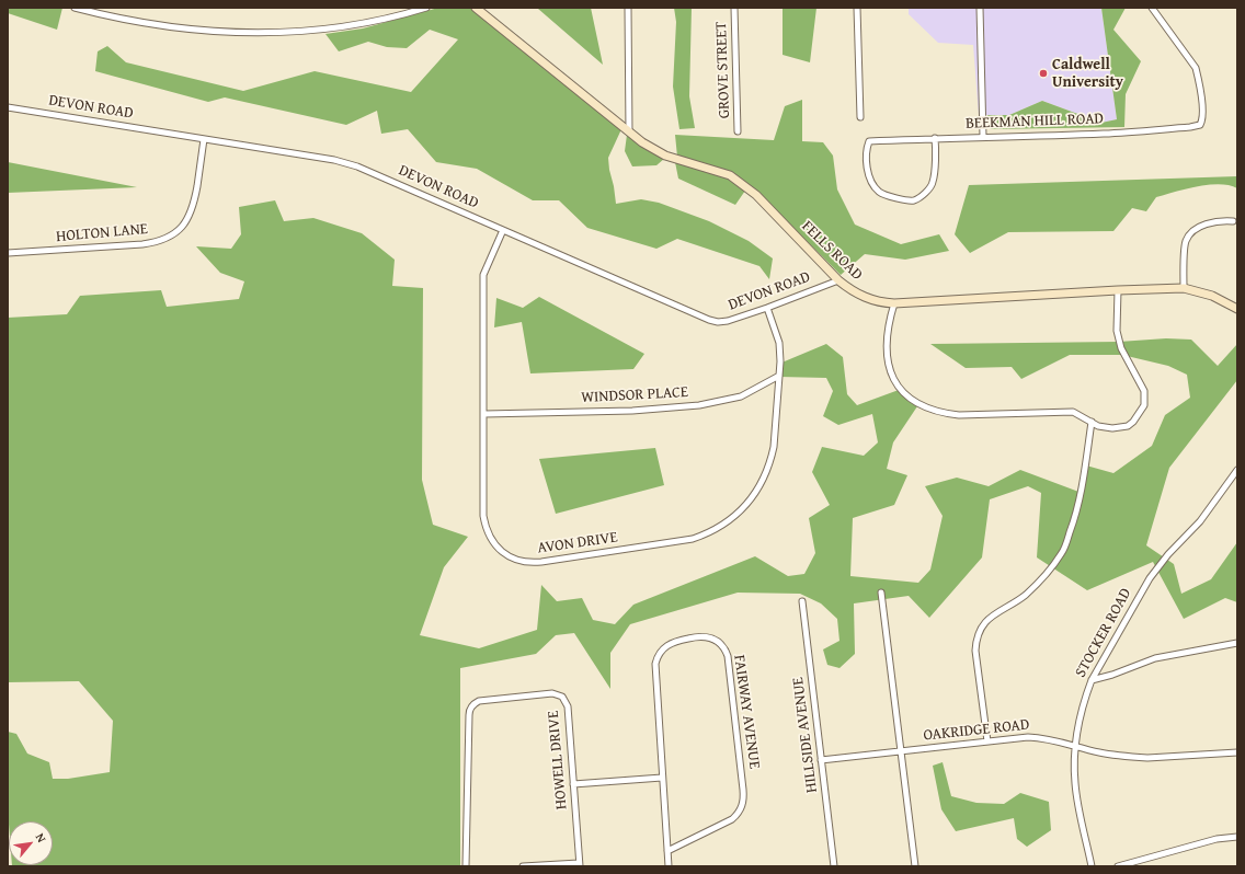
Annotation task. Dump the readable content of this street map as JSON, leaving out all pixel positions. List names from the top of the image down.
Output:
{
  "streets": {
    "street": [
      "GROVE STREET",
      "DEVON ROAD",
      "BEEKMAN HILL ROAD",
      "HOLTON LANE",
      "FELLS ROAD",
      "WINDSOR PLACE",
      "AVON DRIVE",
      "STOCKER ROAD",
      "FAIRWAY AVENUE",
      "OAKRIDGE ROAD",
      "HILLSIDE AVENUE",
      "HOWELL DRIVE"
    ]
  },
  "crossings": [
    ["DEVON ROAD", "HOLTON LANE"],
    ["DEVON ROAD", "FELLS ROAD"],
    ["DEVON ROAD", "AVON DRIVE"],
    ["WINDSOR PLACE", "AVON DRIVE"],
    ["STOCKER ROAD", "OAKRIDGE ROAD"],
    ["OAKRIDGE ROAD", "HILLSIDE AVENUE"]
  ],
  "places": ["Caldwell University"],
  "north": "top right"
}
